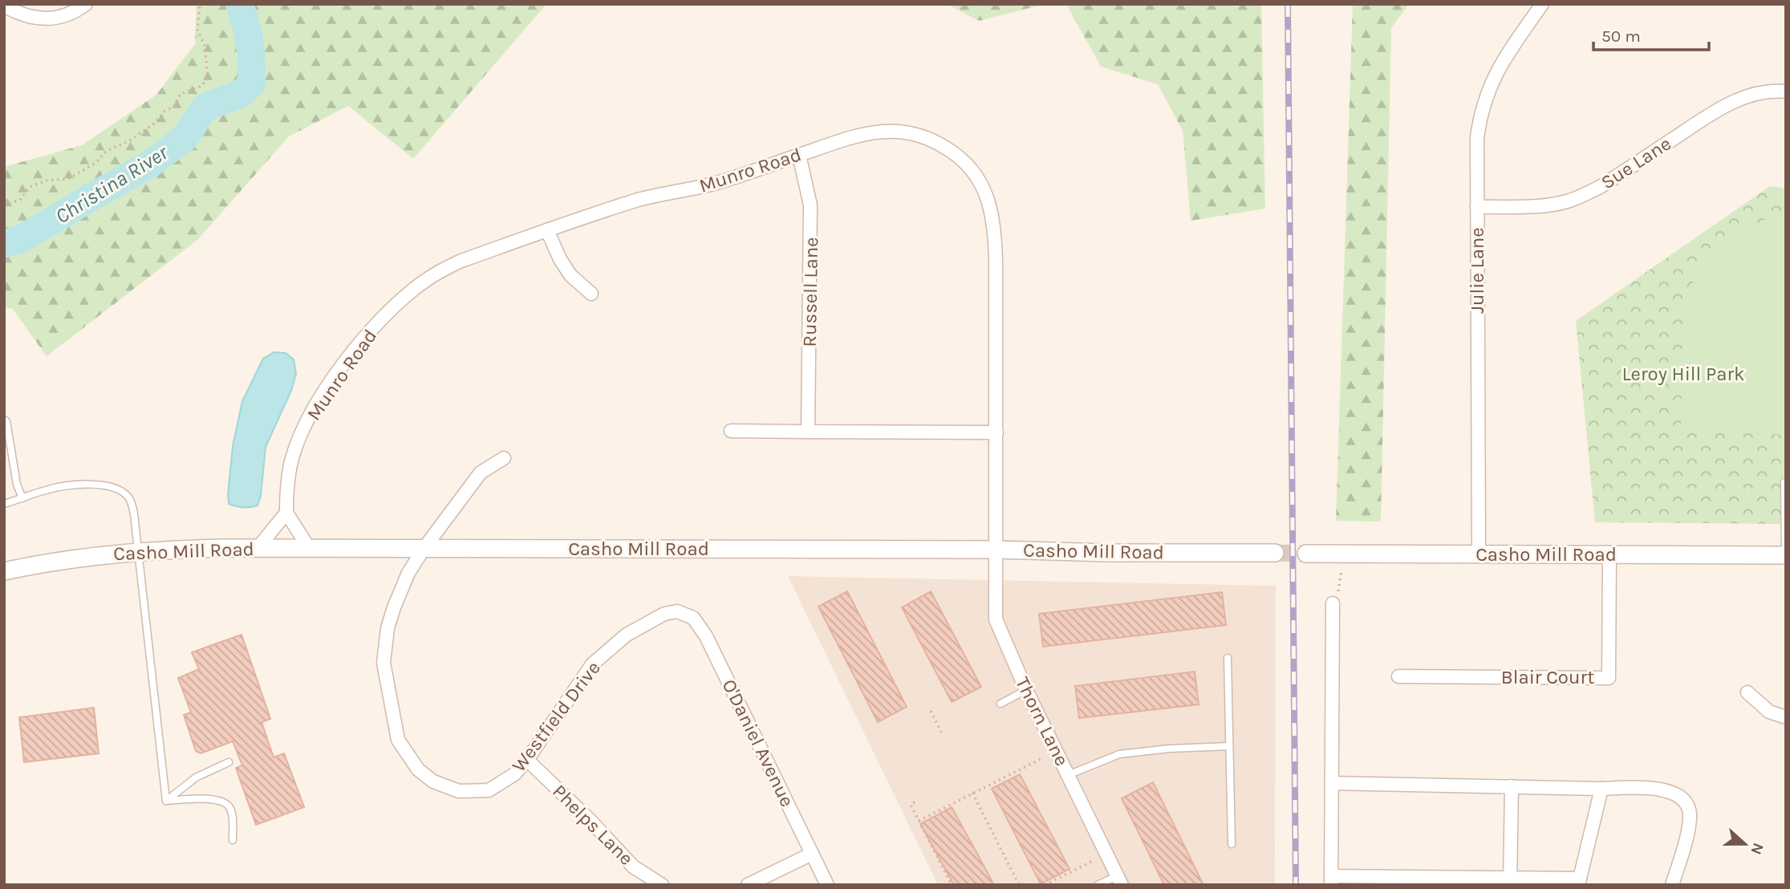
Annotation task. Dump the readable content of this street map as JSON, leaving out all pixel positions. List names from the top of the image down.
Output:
{
  "streets": {
    "street": [
      "Sue Lane",
      "Munro Road",
      "Julie Lane",
      "Russell Lane",
      "Casho Mill Road",
      "Blair Court",
      "Westfield Drive",
      "Thorn Lane",
      "O'Daniel Avenue",
      "Phelps Lane"
    ]
  },
  "crossings": [
    ["Sue Lane", "Julie Lane"],
    ["Munro Road", "Russell Lane"],
    ["Munro Road", "Casho Mill Road"],
    ["Munro Road", "Thorn Lane"],
    ["Julie Lane", "Casho Mill Road"],
    ["Casho Mill Road", "Blair Court"],
    ["Casho Mill Road", "Westfield Drive"],
    ["Casho Mill Road", "Thorn Lane"],
    ["Westfield Drive", "O'Daniel Avenue"],
    ["Westfield Drive", "Phelps Lane"]
  ],
  "water": ["Christina River"],
  "parks": ["Leroy Hill Park"],
  "scale_bar": "50 m",
  "north": "right"
}
